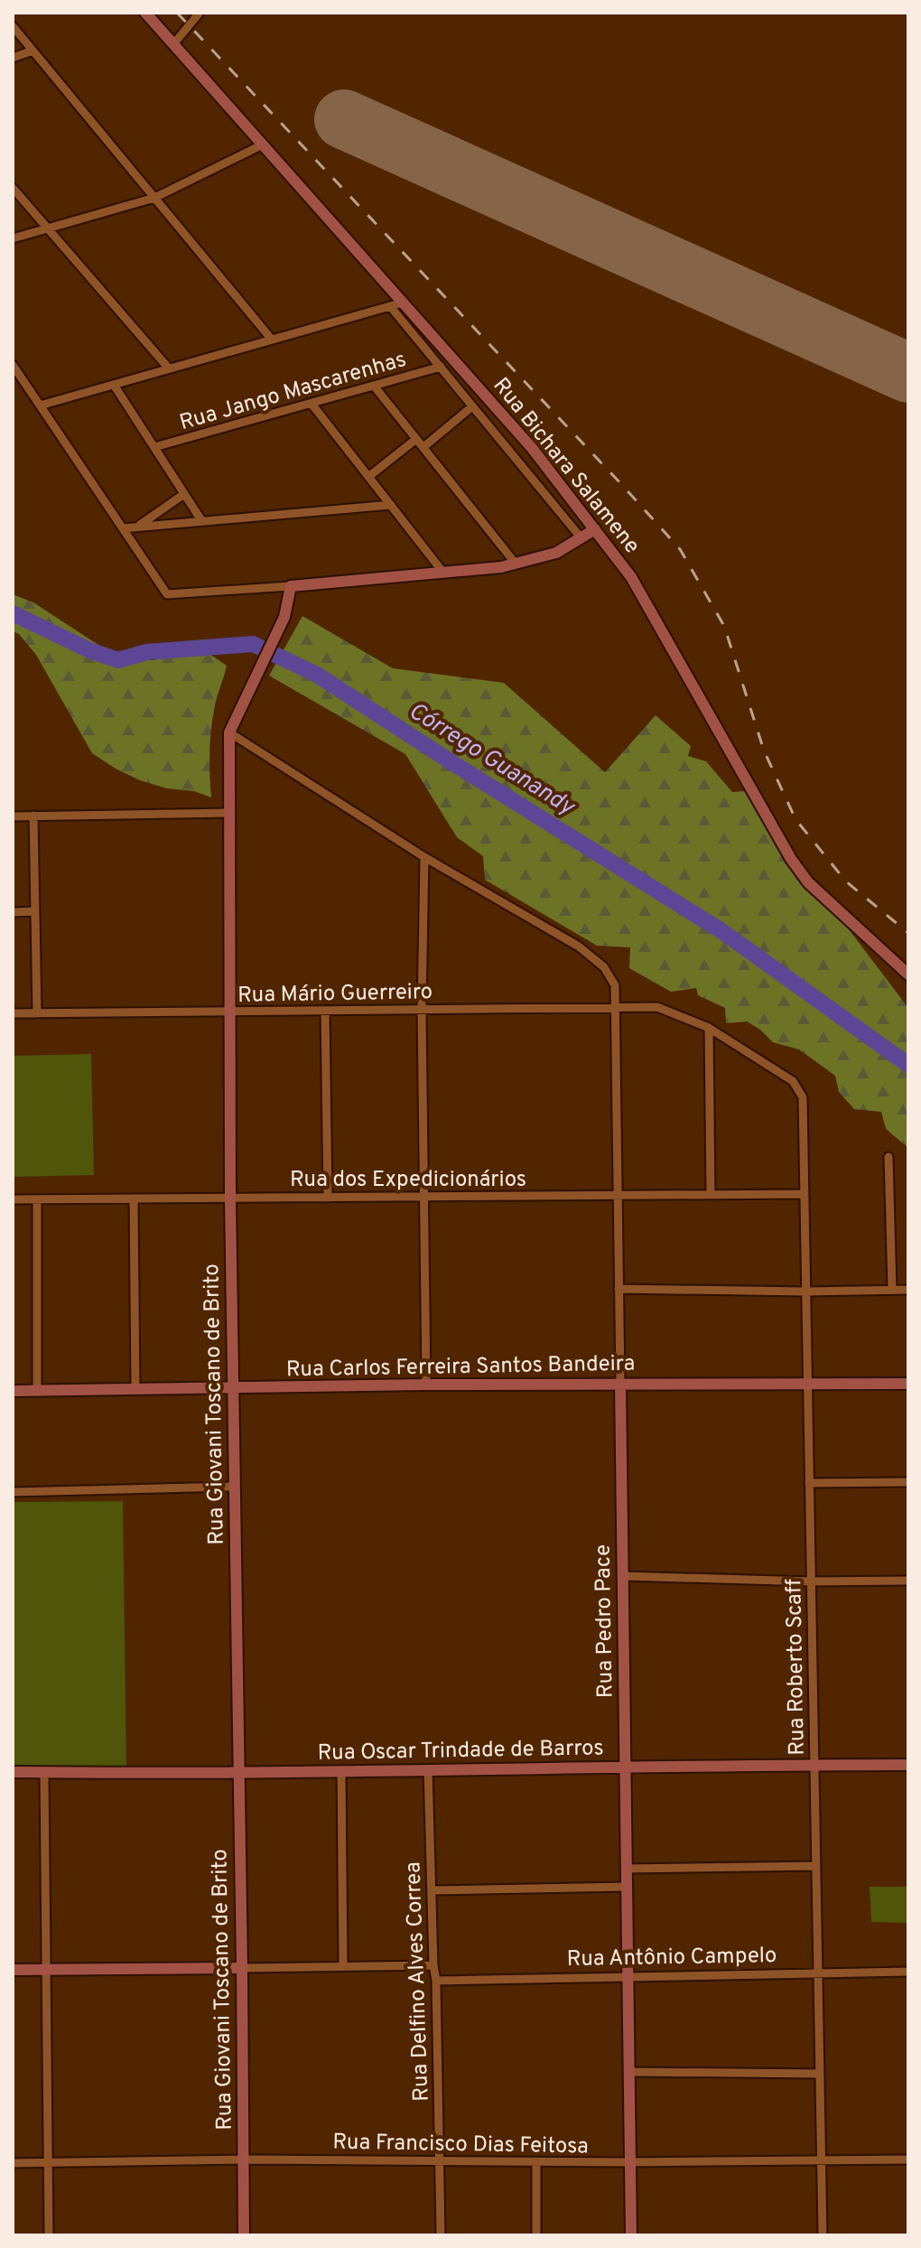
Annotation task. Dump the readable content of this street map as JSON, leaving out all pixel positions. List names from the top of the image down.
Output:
{
  "streets": {
    "main road": [
      "Rua Bichara Salamene",
      "Rua Carlos Ferreira Santos Bandeira",
      "Rua Giovani Toscano de Brito",
      "Rua Pedro Pace",
      "Rua Oscar Trindade de Barros"
    ],
    "street": [
      "Rua Jango Mascarenhas",
      "Rua Mário Guerreiro",
      "Rua dos Expedicionários",
      "Rua Roberto Scaff",
      "Rua Antônio Campelo",
      "Rua Delfino Alves Correa",
      "Rua Francisco Dias Feitosa"
    ]
  },
  "crossings": [
    ["Rua Mário Guerreiro", "Rua Giovani Toscano de Brito"],
    ["Rua Mário Guerreiro", "Rua Pedro Pace"],
    ["Rua Mário Guerreiro", "Rua Roberto Scaff"],
    ["Rua dos Expedicionários", "Rua Giovani Toscano de Brito"],
    ["Rua dos Expedicionários", "Rua Pedro Pace"],
    ["Rua dos Expedicionários", "Rua Roberto Scaff"],
    ["Rua Carlos Ferreira Santos Bandeira", "Rua Giovani Toscano de Brito"],
    ["Rua Carlos Ferreira Santos Bandeira", "Rua Pedro Pace"],
    ["Rua Carlos Ferreira Santos Bandeira", "Rua Roberto Scaff"],
    ["Rua Giovani Toscano de Brito", "Rua Pedro Pace"],
    ["Rua Giovani Toscano de Brito", "Rua Oscar Trindade de Barros"],
    ["Rua Giovani Toscano de Brito", "Rua Francisco Dias Feitosa"],
    ["Rua Pedro Pace", "Rua Oscar Trindade de Barros"],
    ["Rua Pedro Pace", "Rua Antônio Campelo"],
    ["Rua Pedro Pace", "Rua Francisco Dias Feitosa"],
    ["Rua Roberto Scaff", "Rua Oscar Trindade de Barros"],
    ["Rua Roberto Scaff", "Rua Antônio Campelo"],
    ["Rua Roberto Scaff", "Rua Francisco Dias Feitosa"],
    ["Rua Oscar Trindade de Barros", "Rua Delfino Alves Correa"],
    ["Rua Antônio Campelo", "Rua Delfino Alves Correa"],
    ["Rua Delfino Alves Correa", "Rua Francisco Dias Feitosa"]
  ],
  "water": ["Córrego Guanandy"]
}
